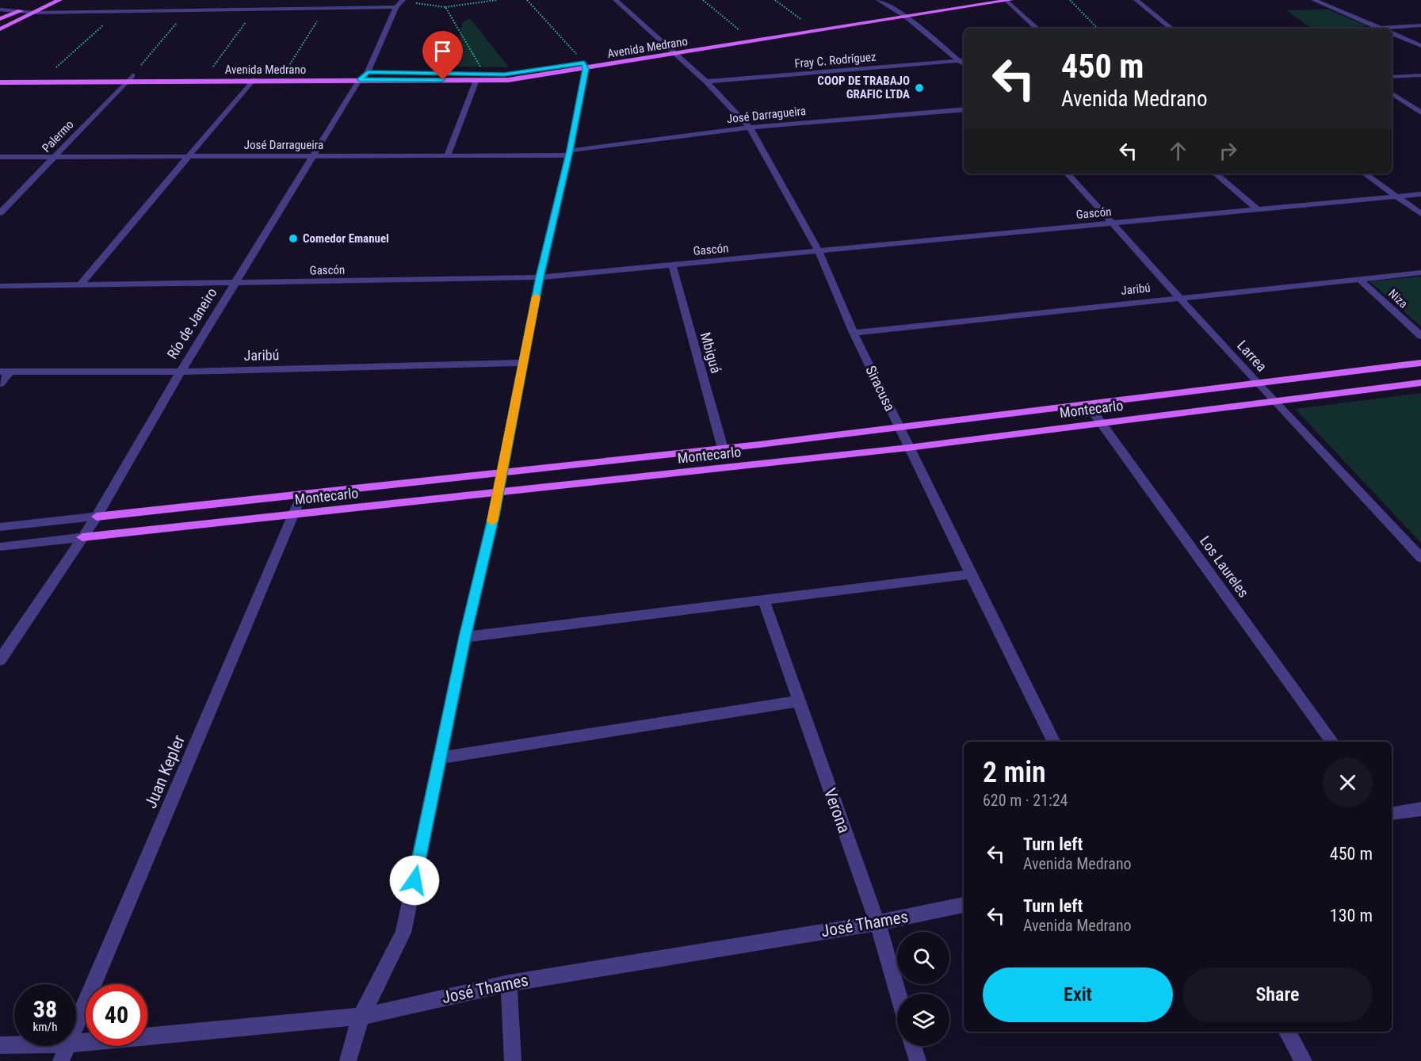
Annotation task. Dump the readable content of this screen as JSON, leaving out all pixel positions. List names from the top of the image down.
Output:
{
  "streets": {
    "main road": ["Avenida Medrano", "Montecarlo"],
    "street": [
      "Fray C. Rodríguez",
      "José Darragueira",
      "Palermo",
      "Gascón",
      "Jaribú",
      "Niza",
      "Río de Janeiro",
      "Mbiguá",
      "Larrea",
      "Siracusa",
      "Los Laureles",
      "Juan Kepler",
      "Verona",
      "José Thames"
    ]
  },
  "crossings": [
    ["Avenida Medrano", "Palermo"],
    ["Avenida Medrano", "Río de Janeiro"],
    ["Avenida Medrano", "Siracusa"],
    ["Fray C. Rodríguez", "Siracusa"],
    ["José Darragueira", "Palermo"],
    ["José Darragueira", "Río de Janeiro"],
    ["José Darragueira", "Siracusa"],
    ["Gascón", "Río de Janeiro"],
    ["Gascón", "Mbiguá"],
    ["Gascón", "Larrea"],
    ["Gascón", "Siracusa"],
    ["Jaribú", "Niza"],
    ["Jaribú", "Río de Janeiro"],
    ["Jaribú", "Larrea"],
    ["Jaribú", "Siracusa"],
    ["Río de Janeiro", "Montecarlo"],
    ["Mbiguá", "Montecarlo"],
    ["Larrea", "Montecarlo"],
    ["Siracusa", "Montecarlo"],
    ["Montecarlo", "Los Laureles"],
    ["Montecarlo", "Juan Kepler"],
    ["Verona", "José Thames"]
  ],
  "places": ["COOP DE TRABAJO GRAFIC LTDA", "Comedor Emanuel"],
  "page": {
    "turn": ["450 m", "Avenida Medrano"],
    "heading": ["2 min", "620 m · 21:24"],
    "list": [
      {
        "name": "Turn left",
        "note": "Avenida Medrano",
        "value": "450 m"
      },
      {
        "name": "Turn left",
        "note": "Avenida Medrano",
        "value": "130 m"
      }
    ],
    "buttons": ["Exit", "Share"],
    "speed": "38 km/h",
    "limit": "40"
  }
}
